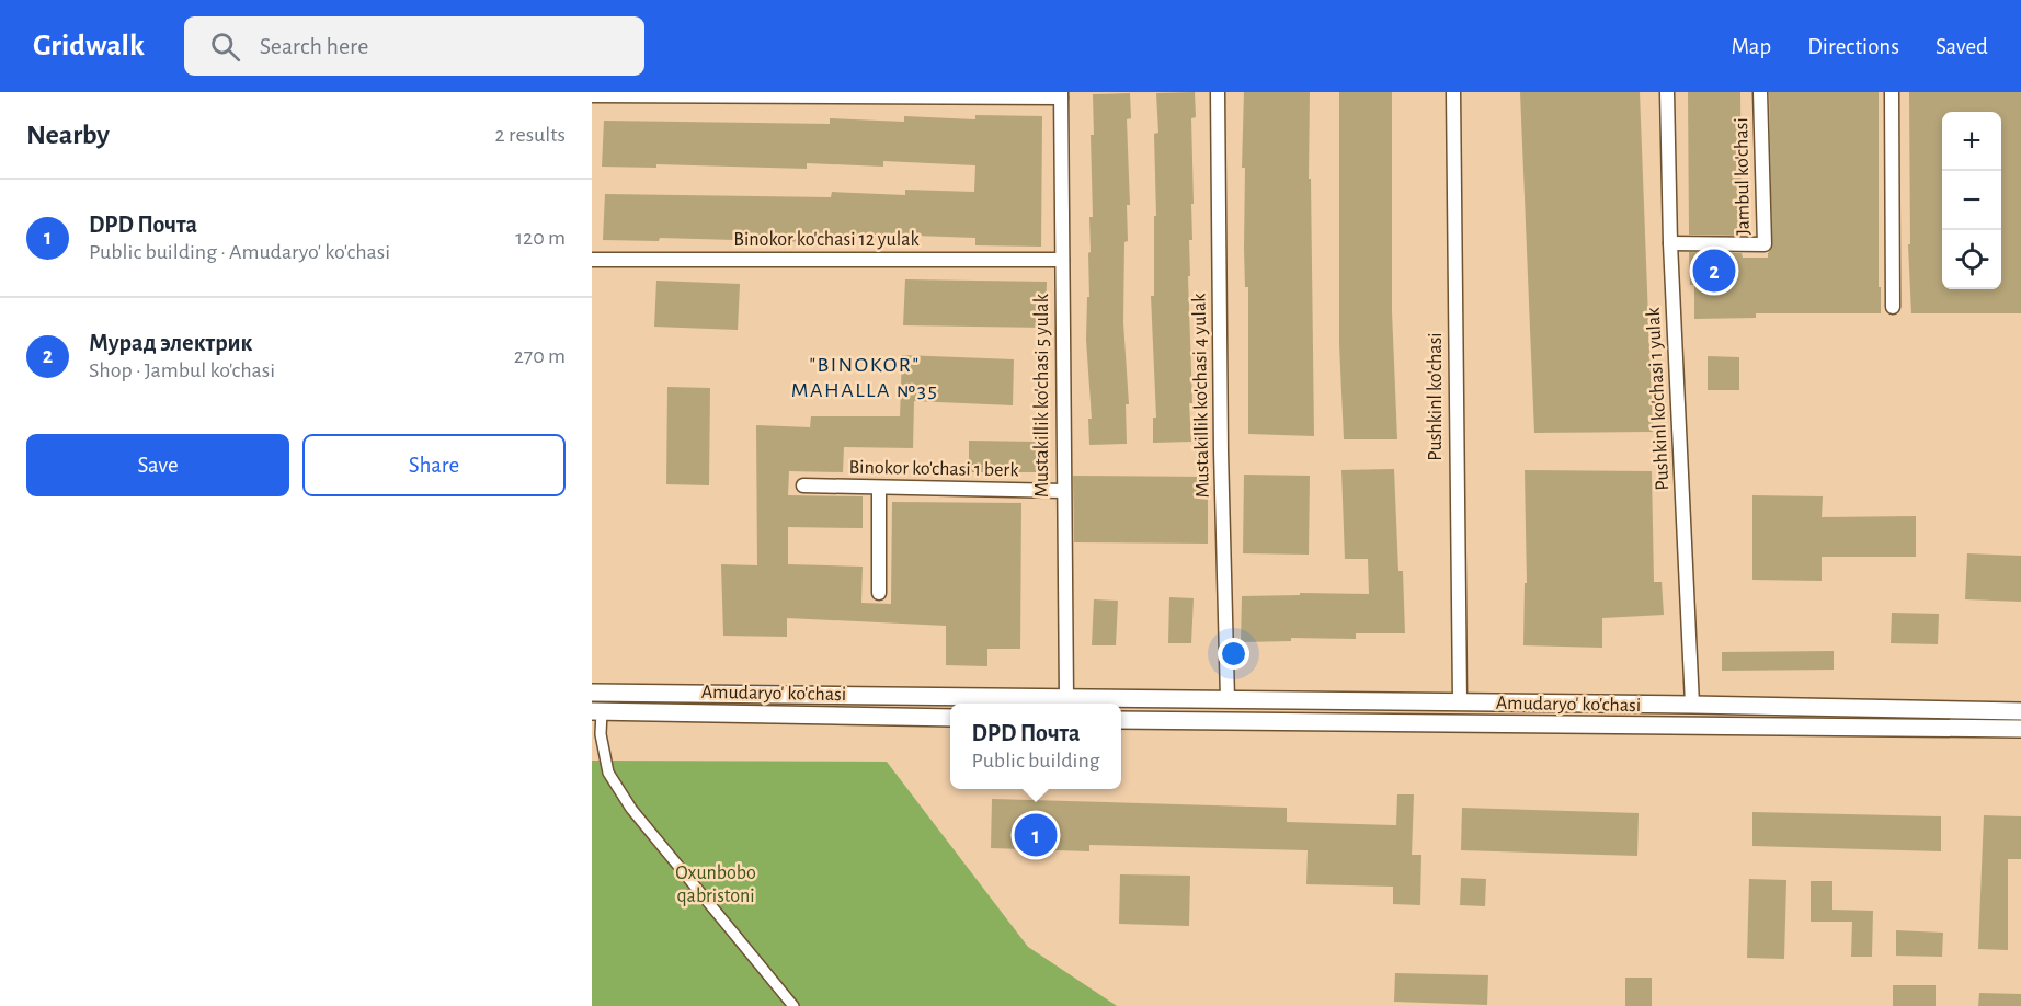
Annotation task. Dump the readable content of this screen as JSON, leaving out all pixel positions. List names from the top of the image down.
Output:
{
  "streets": {
    "street": [
      "Jambul ko'chasi",
      "Binokor ko'chasi 12 yulak",
      "Mustakillik ko'chasi 5 yulak",
      "Mustakillik ko'chasi 4 yulak",
      "Pushkinl ko'chasi",
      "Pushkinl ko'chasi 1 yulak",
      "Binokor ko'chasi 1 berk",
      "Amudaryo' ko'chasi"
    ]
  },
  "crossings": [
    ["Jambul ko'chasi", "Pushkinl ko'chasi 1 yulak"],
    ["Binokor ko'chasi 12 yulak", "Mustakillik ko'chasi 5 yulak"],
    ["Mustakillik ko'chasi 5 yulak", "Binokor ko'chasi 1 berk"]
  ],
  "districts": ["\"BINOKOR\" MAHALLA №35"],
  "parks": ["Oxunbobo qabristoni"],
  "page": {
    "header": "Gridwalk",
    "search": "Search here",
    "nav": ["Map", "Directions", "Saved"],
    "heading": ["Nearby", "2 results"],
    "map_buttons": ["+", "−"],
    "list": [
      {
        "mark": "1",
        "name": "DPD Почта",
        "note": "Public building · Amudaryo' ko'chasi",
        "value": "120 m"
      },
      {
        "mark": "2",
        "name": "Мурад электрик",
        "note": "Shop · Jambul ko'chasi",
        "value": "270 m"
      }
    ],
    "pins": ["2", "1"],
    "buttons": ["Save", "Share"],
    "popup": ["DPD Почта", "Public building"]
  }
}
